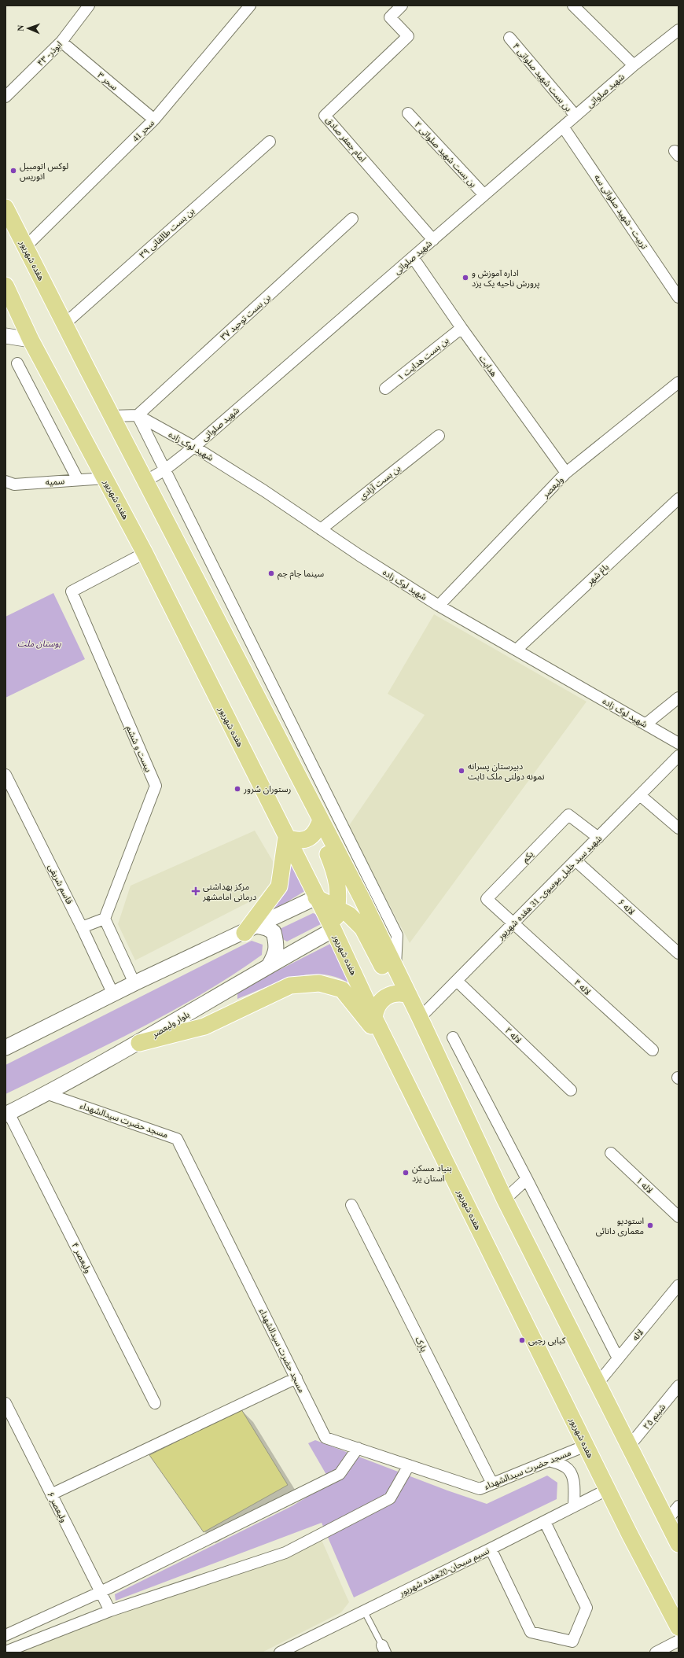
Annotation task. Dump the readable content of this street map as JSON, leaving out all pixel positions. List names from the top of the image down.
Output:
{
  "streets": {
    "main road": ["هفده شهریور", "بلوار ولیعصر"],
    "street": [
      "ابوذر- ۴۳",
      "بن بست شهید صلواتی ۴",
      "سحر ۳",
      "شهید صلواتی",
      "سحر 41",
      "امام جعفر صادق",
      "بن بست شهید صلواتی ۲",
      "تربیت - شهید صلواتی سه",
      "بن‌ بست طالقانی ۳۹",
      "بن بست توحید ۳۷",
      "بن بست هدایت ۱",
      "هدایت",
      "شهید لوک زاده",
      "سمیه",
      "بن بست آزادی",
      "ولیعصر",
      "باغ شهر",
      "بیست و ششم",
      "یکم",
      "قاسم شریفی",
      "شهید سید خلیل موسوی- 31 هفده شهریور",
      "لاله ۶",
      "لاله ۴",
      "لاله ۲",
      "مسجد حضرت سیدالشهداء",
      "لاله ۱",
      "ولیعصر ۴",
      "لاله",
      "پارک",
      "شبنم ۲۵",
      "ولیعصر ۶",
      "نسیم سبحان-20هفده شهریور"
    ]
  },
  "crossings": [
    ["ابوذر- ۴۳", "سحر ۳"],
    ["بن بست شهید صلواتی ۴", "شهید صلواتی"],
    ["سحر ۳", "سحر 41"],
    ["شهید صلواتی", "امام جعفر صادق"],
    ["شهید صلواتی", "بن بست شهید صلواتی ۲"],
    ["شهید صلواتی", "تربیت - شهید صلواتی سه"],
    ["شهید صلواتی", "هفده شهریور"],
    ["شهید صلواتی", "هدایت"],
    ["شهید صلواتی", "شهید لوک زاده"],
    ["سحر 41", "هفده شهریور"],
    ["بن‌ بست طالقانی ۳۹", "هفده شهریور"],
    ["هفده شهریور", "سمیه"],
    ["هفده شهریور", "بیست و ششم"],
    ["هفده شهریور", "شهید سید خلیل موسوی- 31 هفده شهریور"],
    ["هفده شهریور", "بلوار ولیعصر"],
    ["هفده شهریور", "مسجد حضرت سیدالشهداء"],
    ["هفده شهریور", "لاله"],
    ["هفده شهریور", "شبنم ۲۵"],
    ["هفده شهریور", "نسیم سبحان-20هفده شهریور"],
    ["بن بست توحید ۳۷", "شهید لوک زاده"],
    ["بن بست هدایت ۱", "هدایت"],
    ["هدایت", "ولیعصر"],
    ["شهید لوک زاده", "بن بست آزادی"],
    ["شهید لوک زاده", "ولیعصر"],
    ["شهید لوک زاده", "باغ شهر"],
    ["یکم", "شهید سید خلیل موسوی- 31 هفده شهریور"],
    ["یکم", "لاله ۴"],
    ["شهید سید خلیل موسوی- 31 هفده شهریور", "لاله ۶"],
    ["شهید سید خلیل موسوی- 31 هفده شهریور", "لاله ۴"],
    ["شهید سید خلیل موسوی- 31 هفده شهریور", "لاله ۲"],
    ["بلوار ولیعصر", "مسجد حضرت سیدالشهداء"],
    ["بلوار ولیعصر", "ولیعصر ۴"],
    ["مسجد حضرت سیدالشهداء", "پارک"]
  ],
  "parks": ["بوستان ملت"],
  "places": {
    "other": [
      "لوکس اتومبیل اتوریس",
      "اداره آموزش و پرورش ناحیه یک یزد",
      "سینما جام جم",
      "دبیرستان پسرانه نمونه دولتی ملک ثابت",
      "رستوران سُرور",
      "بنیاد مسکن استان یزد",
      "استودیو معماری دانائی",
      "کبابی رجبی"
    ],
    "health": ["مرکز بهداشتی درمانی امامشهر"]
  },
  "north": "left"
}
